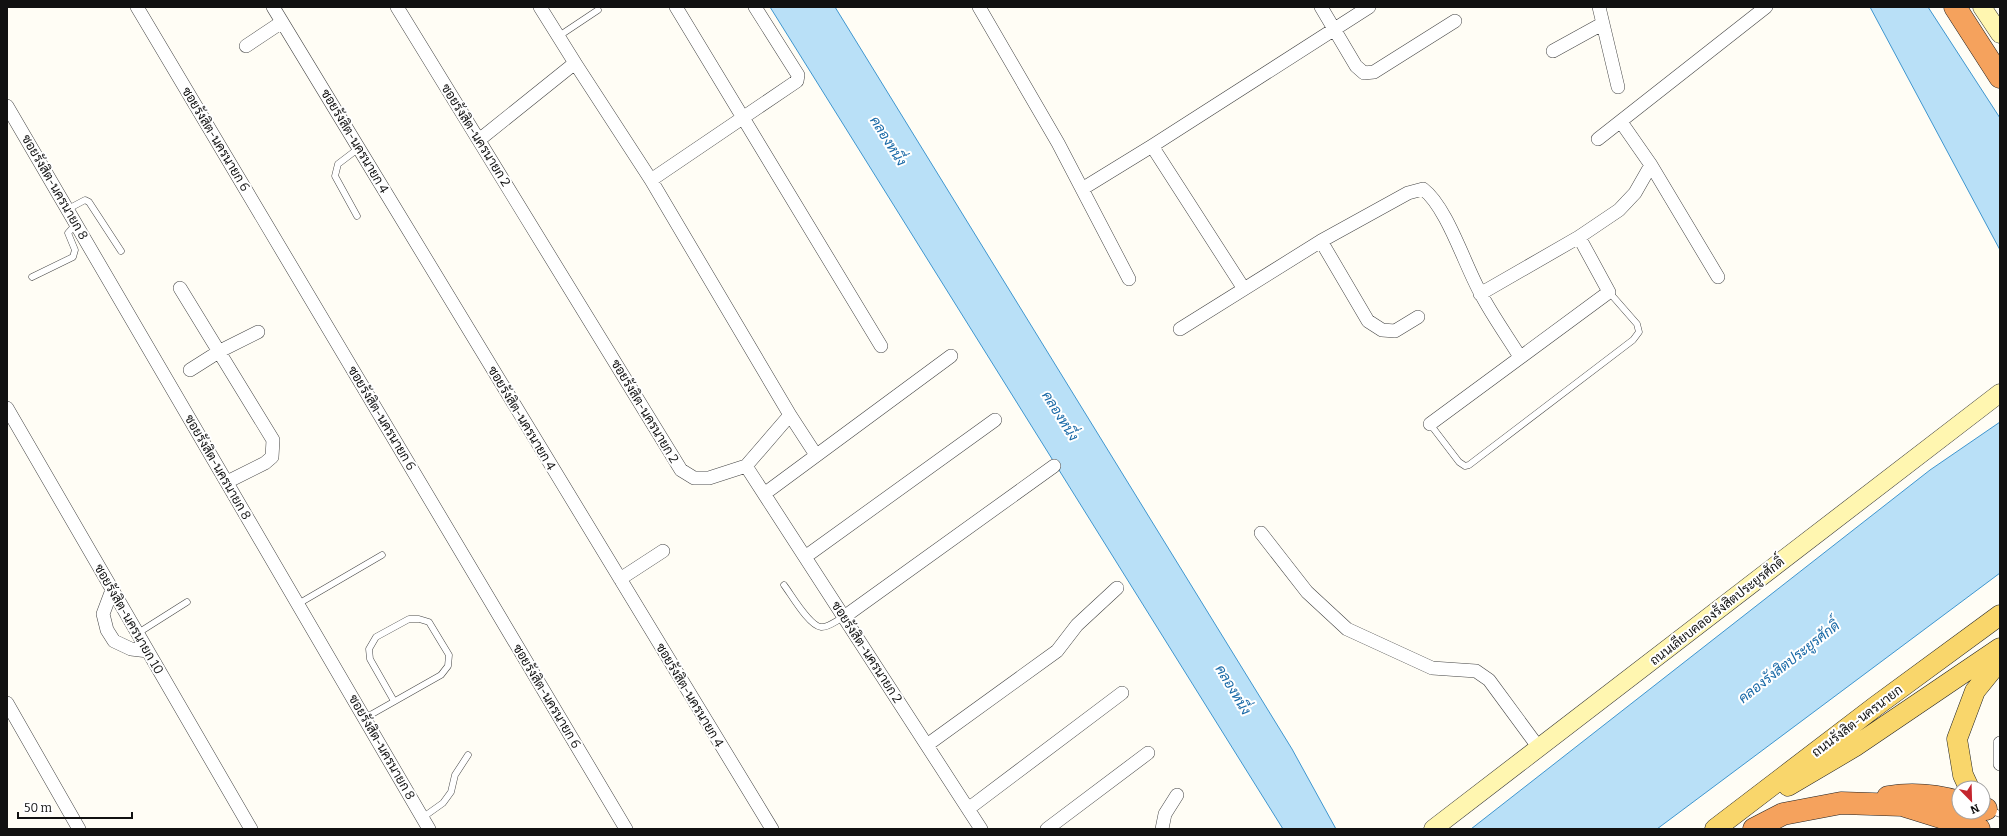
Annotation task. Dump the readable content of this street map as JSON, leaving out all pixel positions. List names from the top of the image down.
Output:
{
  "streets": {
    "main road": ["ถนนรังสิต-นครนายก"],
    "street": [
      "ซอยรังสิต-นครนายก 2",
      "ซอยรังสิต-นครนายก 6",
      "ซอยรังสิต-นครนายก 4",
      "ซอยรังสิต-นครนายก 8",
      "ถนนเลียบคลองรังสิตประยูรศักดิ์",
      "ซอยรังสิต-นครนายก 10"
    ]
  },
  "water": ["คลองหนึ่ง", "คลองรังสิตประยูรศักดิ์"],
  "scale_bar": "50 m",
  "north": "bottom right"
}
